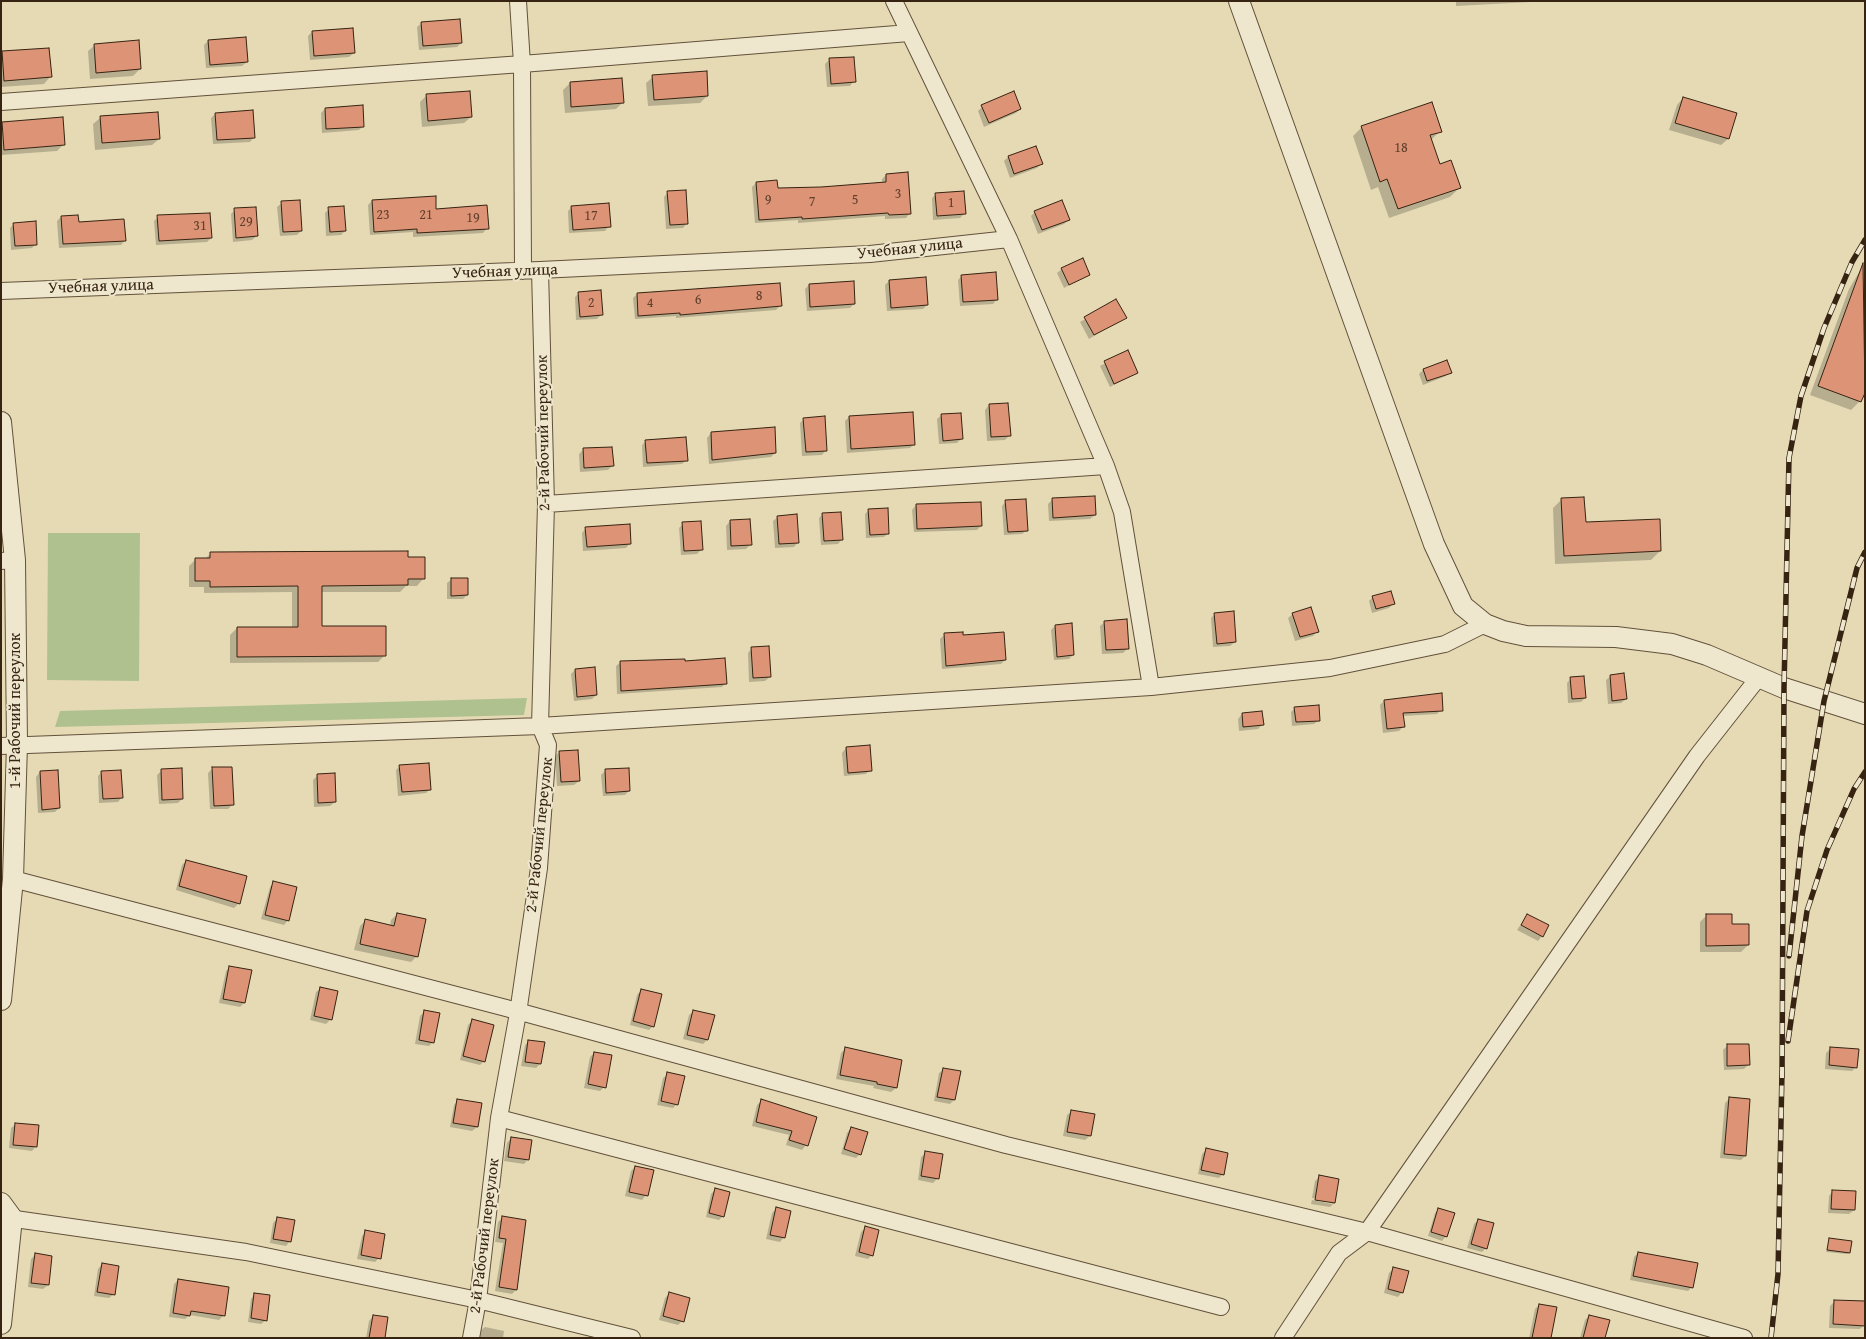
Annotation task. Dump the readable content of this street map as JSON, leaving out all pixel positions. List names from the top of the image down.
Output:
{
  "streets": {
    "street": ["Учебная улица", "2-й Рабочий переулок", "1-й Рабочий переулок"]
  },
  "crossings": [
    ["Учебная улица", "2-й Рабочий переулок"]
  ],
  "house_numbers": [
    "18",
    "3",
    "9",
    "5",
    "7",
    "1",
    "23",
    "21",
    "17",
    "19",
    "29",
    "31",
    "8",
    "6",
    "2",
    "4"
  ]
}
